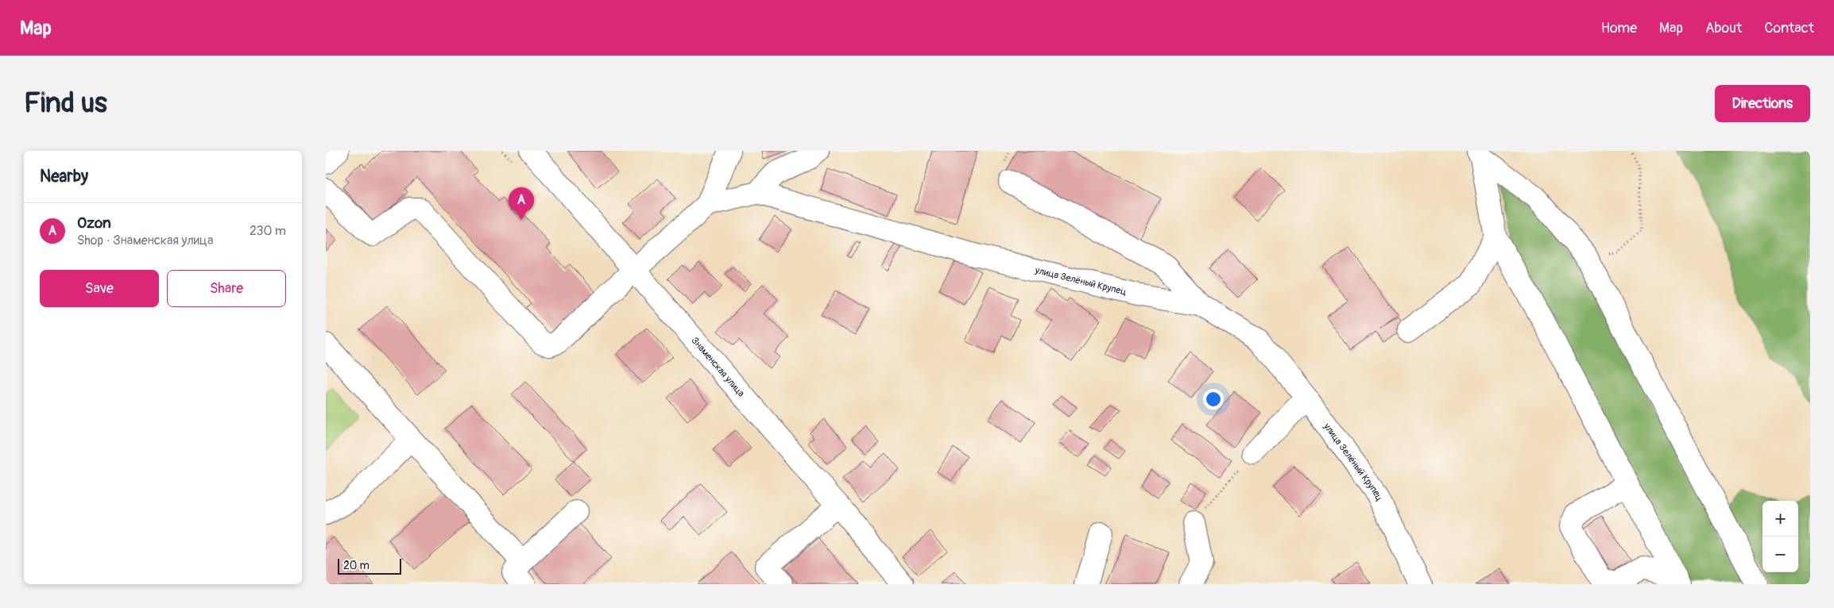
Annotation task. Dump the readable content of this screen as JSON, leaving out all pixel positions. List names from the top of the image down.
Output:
{
  "streets": {
    "street": ["улица Зелёный Крупец", "Знаменская улица"]
  },
  "crossings": [
    ["улица Зелёный Крупец", "Знаменская улица"]
  ],
  "scale_bar": "20 m",
  "page": {
    "header": "Map",
    "nav": [
      "Home",
      "Map",
      "About",
      "Contact"
    ],
    "buttons": [
      "Directions",
      ["Save", "Share"]
    ],
    "title": "Find us",
    "heading": "Nearby",
    "pins": "A",
    "list": [
      {
        "mark": "A",
        "name": "Ozon",
        "note": "Shop · Знаменская улица",
        "value": "230 m"
      }
    ],
    "map_buttons": ["+", "−"],
    "scale": "20 m"
  }
}
